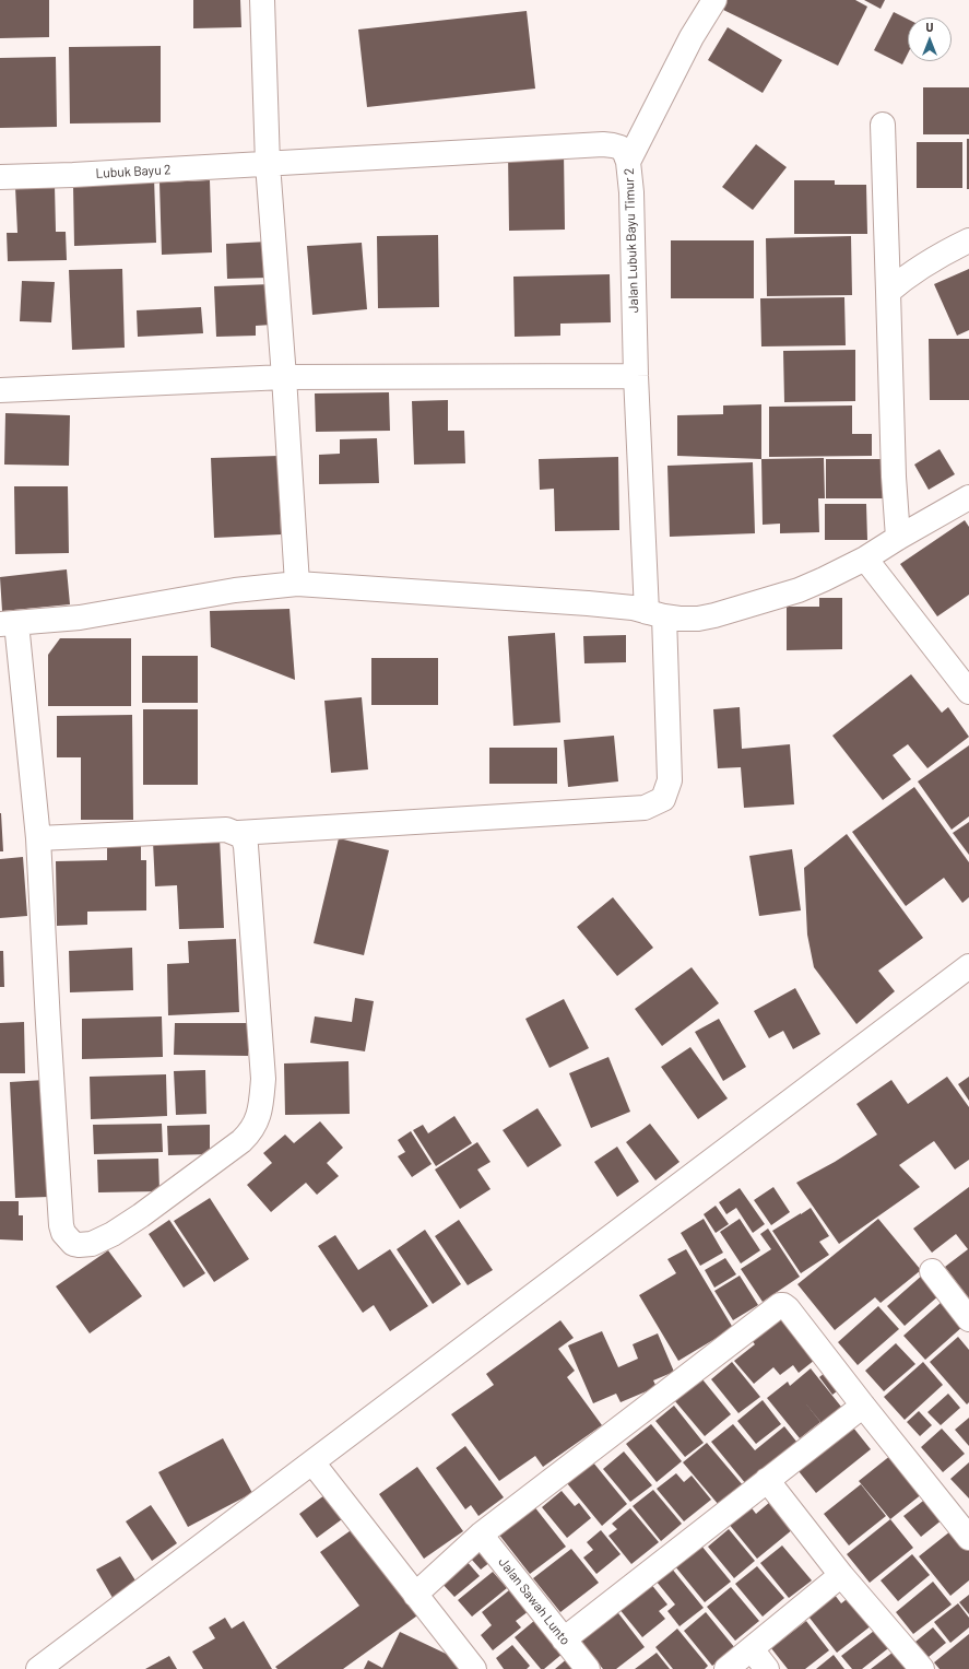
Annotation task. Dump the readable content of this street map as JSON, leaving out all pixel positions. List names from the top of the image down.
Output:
{
  "streets": {
    "street": ["Lubuk Bayu 2", "Jalan Lubuk Bayu Timur 2", "Jalan Sawah Lunto"]
  },
  "crossings": [
    ["Lubuk Bayu 2", "Jalan Lubuk Bayu Timur 2"]
  ],
  "north": "top"
}
